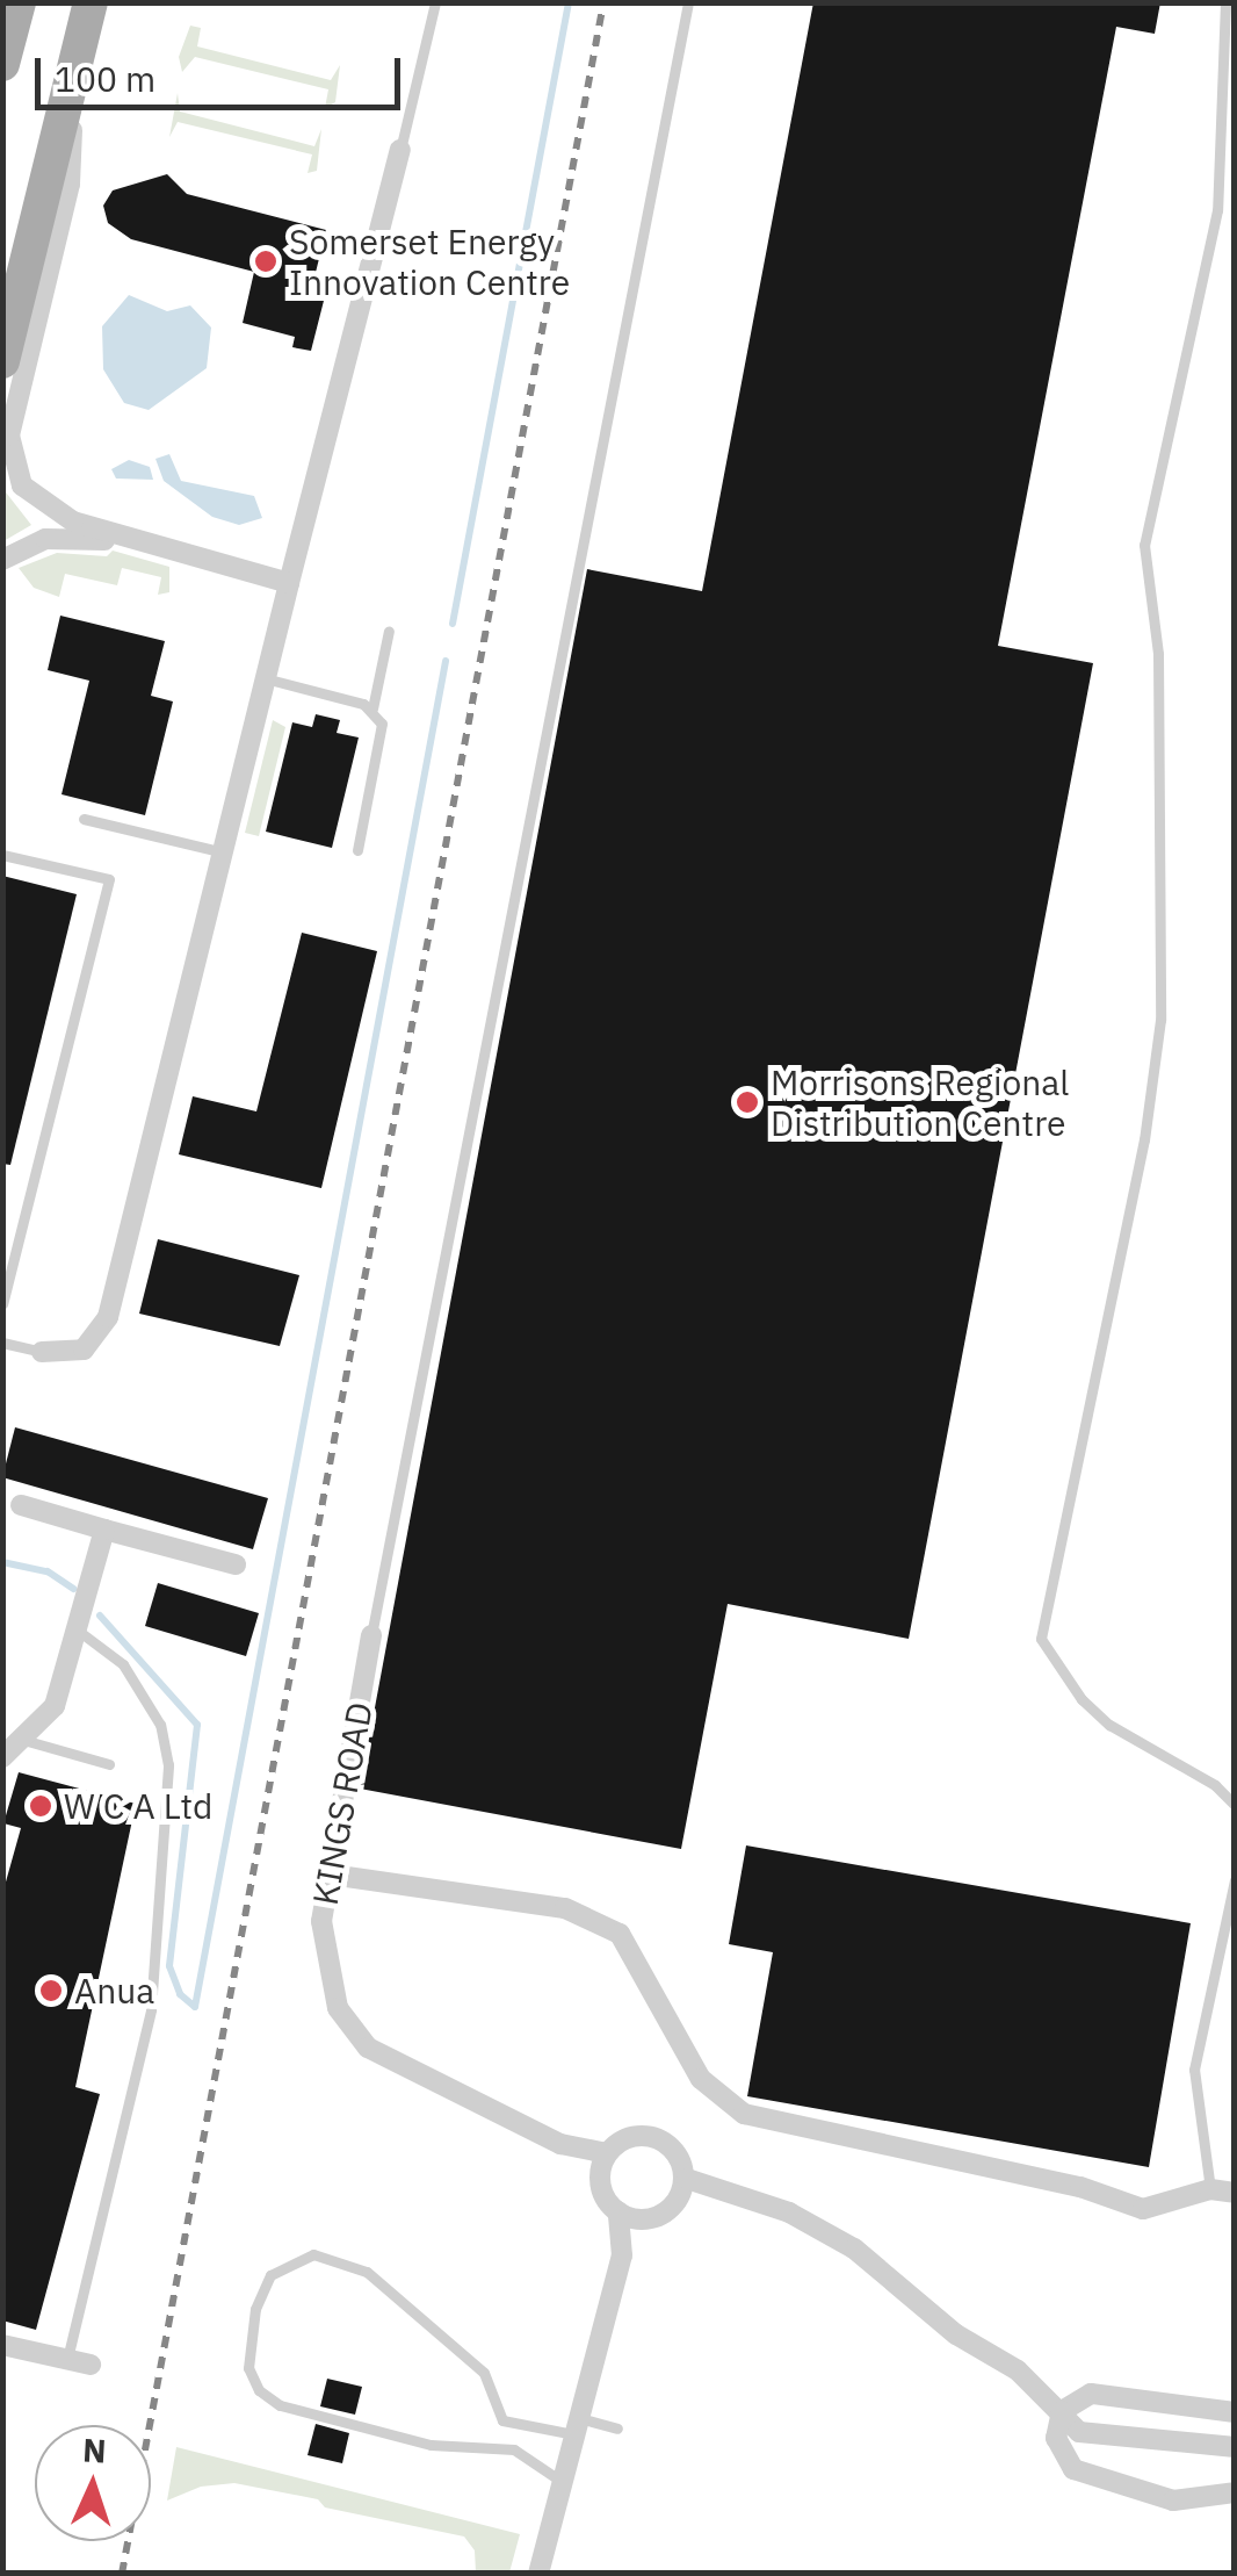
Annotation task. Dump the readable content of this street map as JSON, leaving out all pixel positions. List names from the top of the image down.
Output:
{
  "streets": {
    "street": ["KINGS ROAD"]
  },
  "places": [
    "Somerset Energy Innovation Centre",
    "Morrisons Regional Distribution Centre",
    "W C A Ltd",
    "Anua"
  ],
  "scale_bar": "100 m",
  "north": "top"
}
